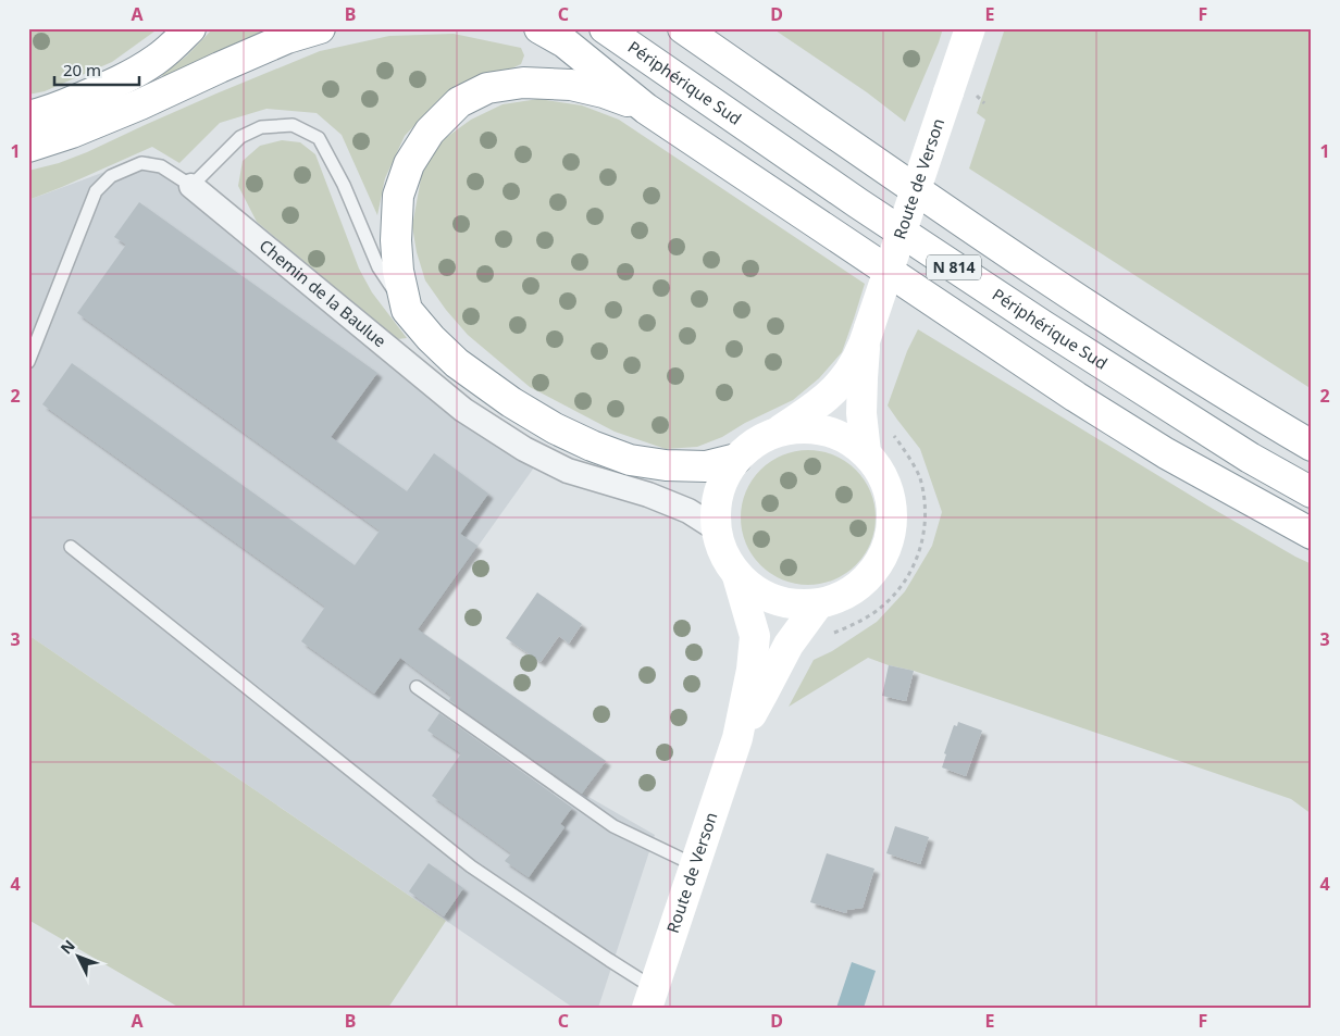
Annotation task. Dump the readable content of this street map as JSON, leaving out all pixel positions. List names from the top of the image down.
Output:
{
  "streets": {
    "main road": ["Périphérique Sud", "Route de Verson", "N 814"],
    "street": ["Chemin de la Baulue"]
  },
  "crossings": [
    ["Route de Verson", "Chemin de la Baulue"]
  ],
  "scale_bar": "20 m",
  "north": "top left",
  "grid": {
    "columns": [
      "A",
      "B",
      "C",
      "D",
      "E",
      "F"
    ],
    "rows": [
      "1",
      "2",
      "3",
      "4"
    ]
  }
}
